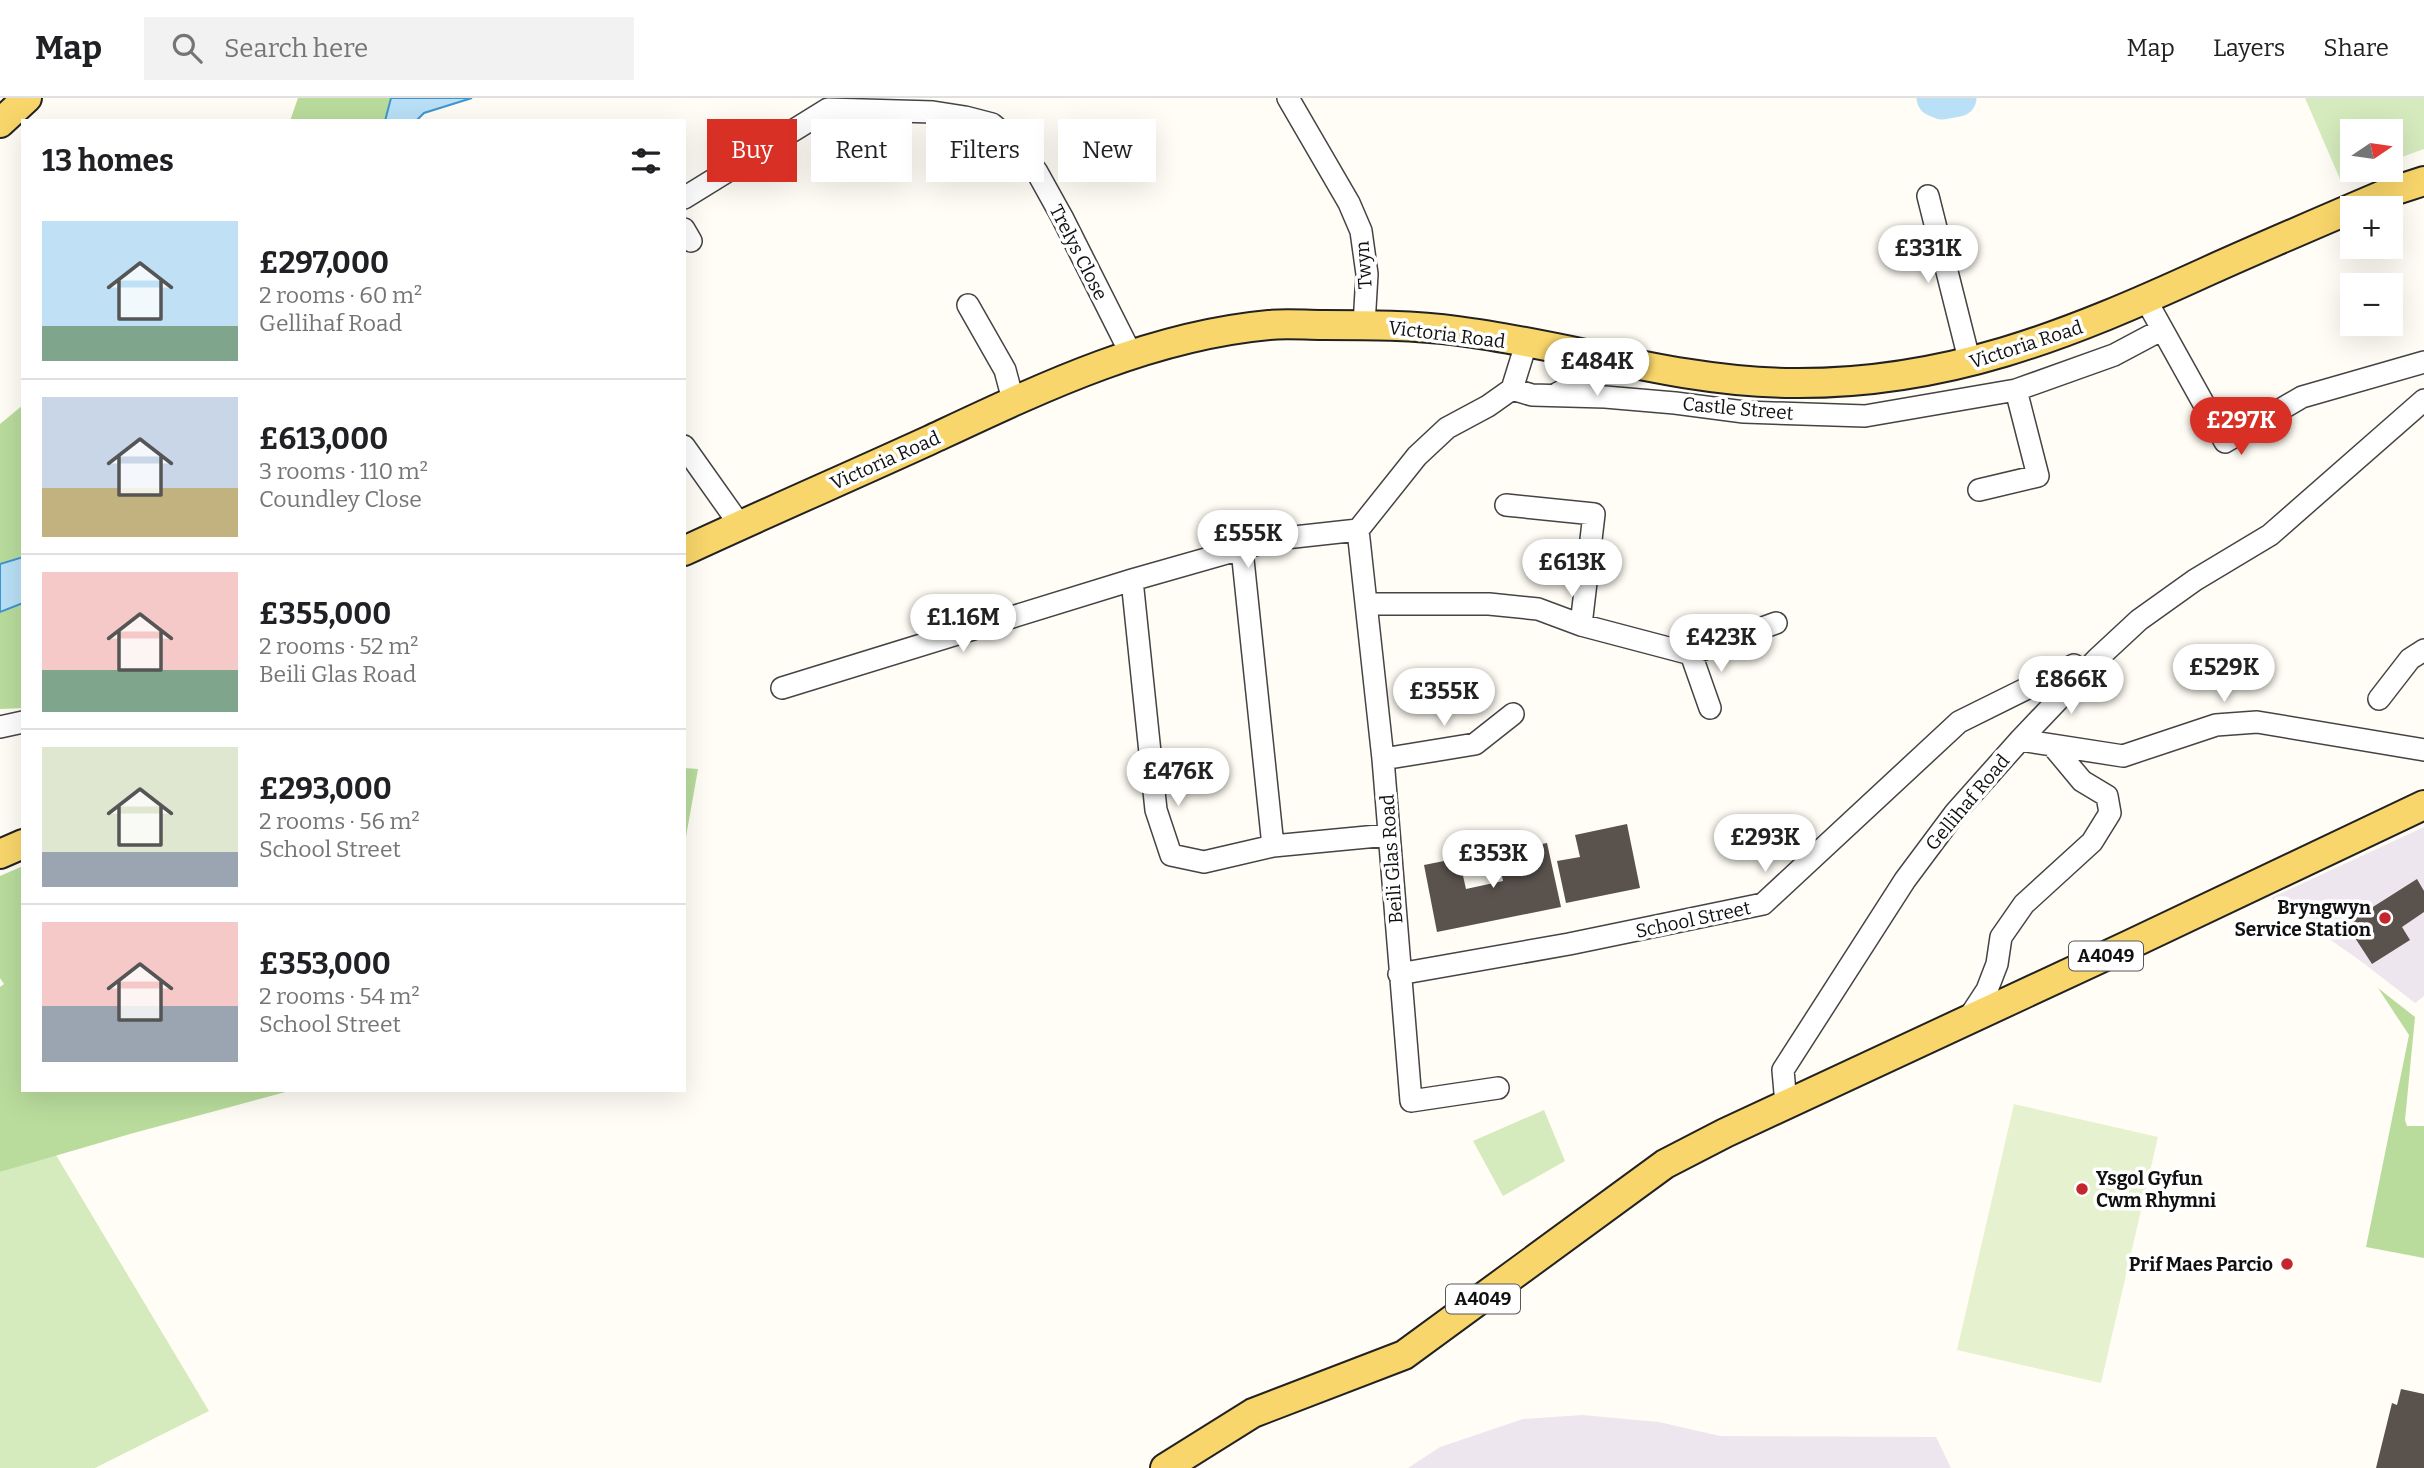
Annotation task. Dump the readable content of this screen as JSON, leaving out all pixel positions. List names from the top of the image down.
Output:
{
  "streets": {
    "main road": ["Victoria Road", "A4049"],
    "street": [
      "Trelys Close",
      "Twyn",
      "Castle Street",
      "Gellihaf Road",
      "Beili Glas Road",
      "School Street"
    ]
  },
  "crossings": [
    ["Trelys Close", "Victoria Road"],
    ["Twyn", "Victoria Road"],
    ["Gellihaf Road", "A4049"],
    ["Beili Glas Road", "School Street"]
  ],
  "places": ["Bryngwyn Service Station", "Ysgol Gyfun Cwm Rhymni", "Prif Maes Parcio"],
  "north": "right",
  "page": {
    "header": "Map",
    "search": "Search here",
    "nav": ["Map", "Layers", "Share"],
    "map_buttons": ["+", "−"],
    "chip": [
      "Buy",
      "Rent",
      "Filters",
      "New"
    ],
    "heading": "13 homes",
    "list": [
      {
        "name": "£297,000",
        "note": "2 rooms · 60 m² · Gellihaf Road"
      },
      {
        "name": "£613,000",
        "note": "3 rooms · 110 m² · Coundley Close"
      },
      {
        "name": "£355,000",
        "note": "2 rooms · 52 m² · Beili Glas Road"
      },
      {
        "name": "£293,000",
        "note": "2 rooms · 56 m² · School Street"
      },
      {
        "name": "£353,000",
        "note": "2 rooms · 54 m² · School Street"
      }
    ],
    "price": [
      "£331K",
      "£484K",
      "£297K",
      "£555K",
      "£613K",
      "£1.16M",
      "£423K",
      "£529K",
      "£866K",
      "£355K",
      "£476K",
      "£293K",
      "£353K"
    ]
  }
}
